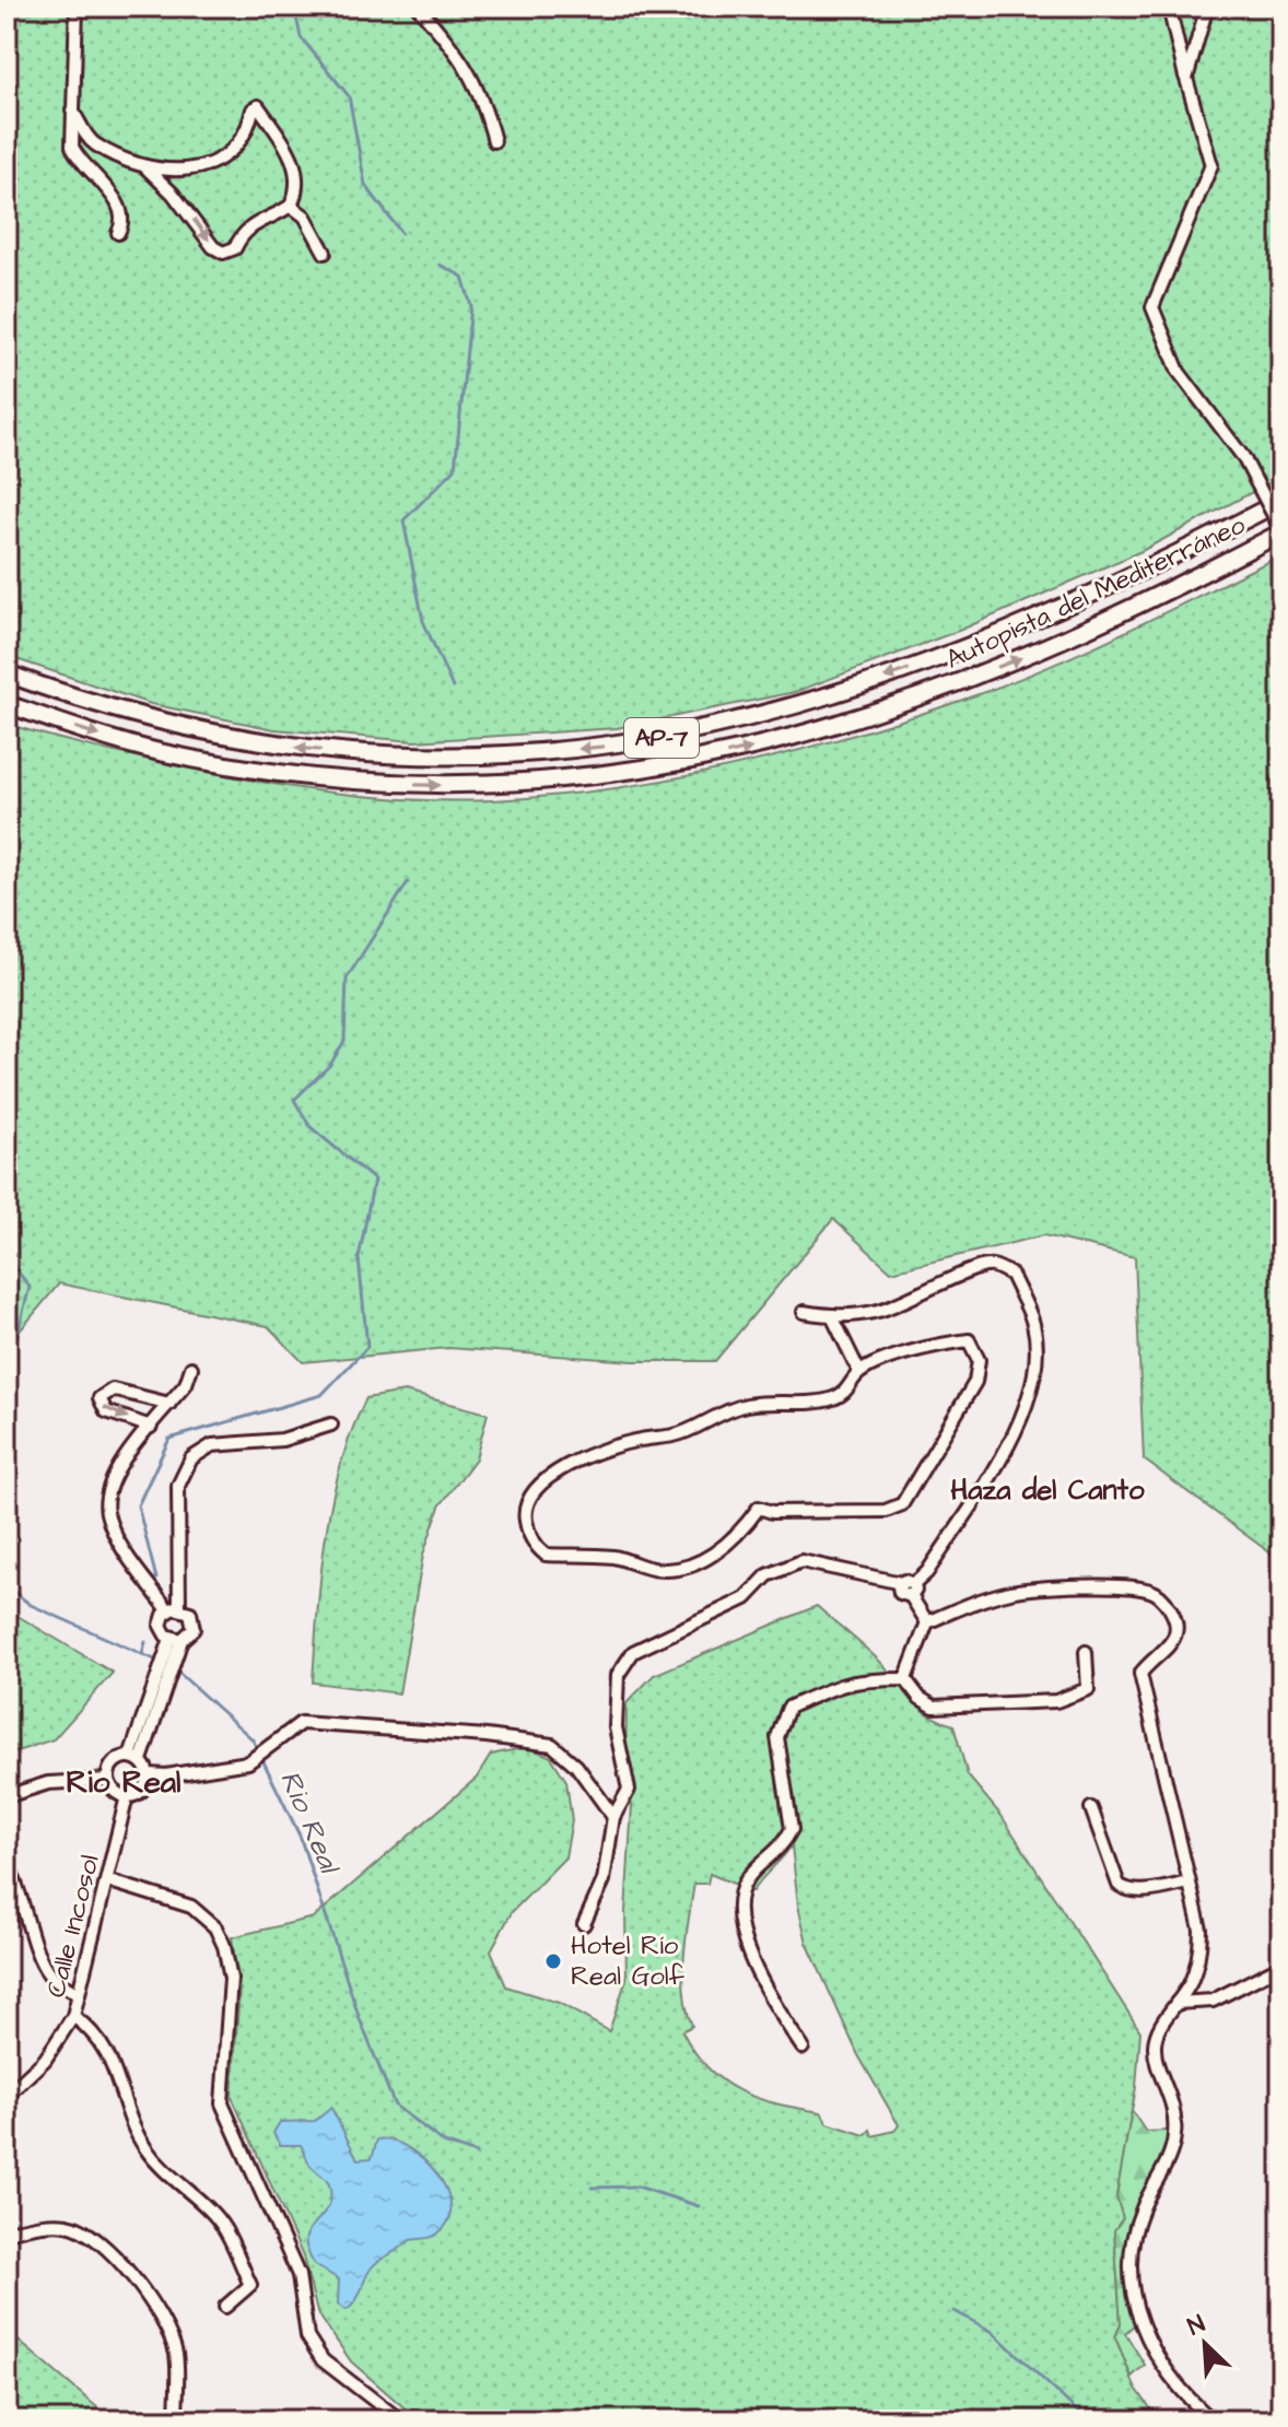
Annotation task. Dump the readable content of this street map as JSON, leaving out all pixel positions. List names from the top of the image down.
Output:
{
  "streets": {
    "highway": ["Autopista del Mediterráneo", "AP-7"],
    "street": ["Calle Incosol"]
  },
  "districts": ["Haza del Canto", "Rio Real"],
  "water": ["Rio Real"],
  "places": ["Hotel Río Real Golf"],
  "north": "top left"
}
